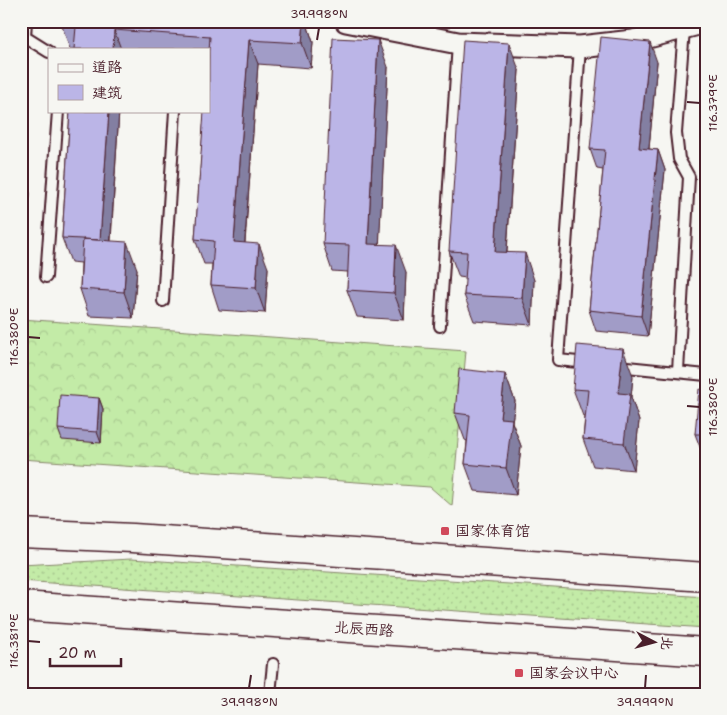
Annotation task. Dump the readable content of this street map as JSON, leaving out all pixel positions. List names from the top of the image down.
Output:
{
  "streets": {
    "main road": ["北辰西路"]
  },
  "places": {
    "transit": ["国家体育馆", "国家会议中心"]
  },
  "legend": ["道路", "建筑"],
  "scale_bar": "20 m",
  "north": "right",
  "coordinates": [
    "39.998°N",
    "116.379°E",
    "116.380°E",
    "116.381°E",
    "39.999°N"
  ]
}
